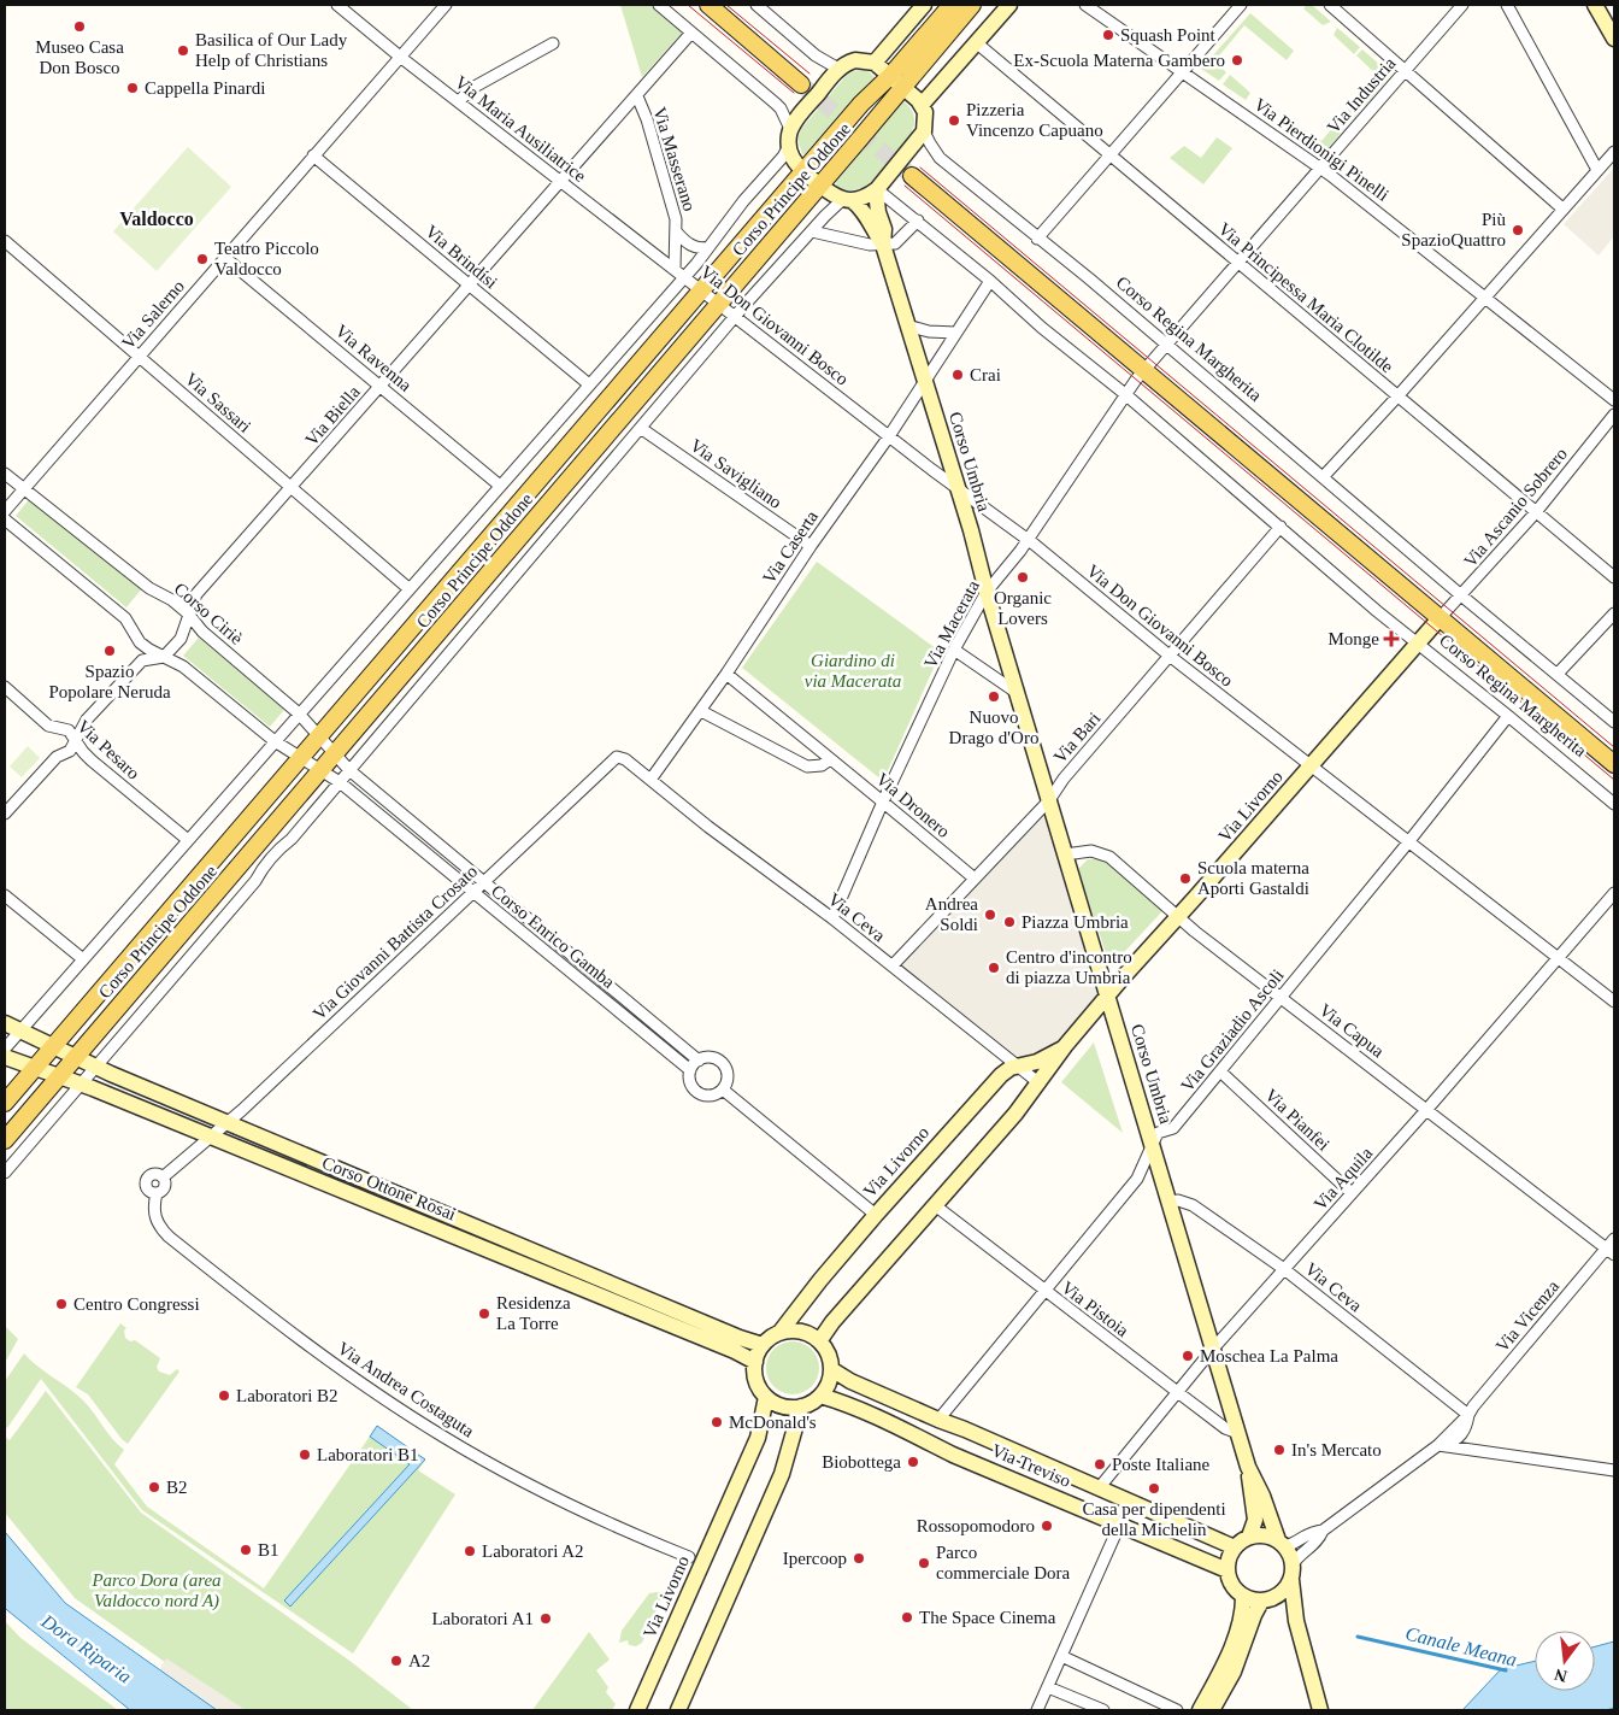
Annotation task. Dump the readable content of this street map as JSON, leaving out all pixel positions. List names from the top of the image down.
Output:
{
  "streets": {
    "main road": ["Corso Principe Oddone", "Corso Regina Margherita"],
    "street": [
      "Via Industria",
      "Via Maria Ausiliatrice",
      "Via Pierdionigi Pinelli",
      "Via Masserano",
      "Via Brindisi",
      "Via Principessa Maria Clotilde",
      "Via Salerno",
      "Via Don Giovanni Bosco",
      "Via Ravenna",
      "Via Sassari",
      "Via Biella",
      "Corso Umbria",
      "Via Savigliano",
      "Via Ascanio Sobrero",
      "Via Caserta",
      "Corso Ciriè",
      "Via Macerata",
      "Via Bari",
      "Via Pesaro",
      "Via Dronero",
      "Via Livorno",
      "Via Ceva",
      "Corso Enrico Gamba",
      "Via Giovanni Battista Crosato",
      "Via Graziadio Ascoli",
      "Via Capua",
      "Via Pianfei",
      "Via Aquila",
      "Corso Ottone Rosai",
      "Via Pistoia",
      "Via Vicenza",
      "Via Andrea Costaguta",
      "Via Treviso"
    ]
  },
  "crossings": [
    ["Via Industria", "Via Pierdionigi Pinelli"],
    ["Via Industria", "Via Principessa Maria Clotilde"],
    ["Via Industria", "Corso Regina Margherita"],
    ["Via Industria", "Via Macerata"],
    ["Via Maria Ausiliatrice", "Via Masserano"],
    ["Via Maria Ausiliatrice", "Corso Principe Oddone"],
    ["Via Maria Ausiliatrice", "Via Salerno"],
    ["Via Maria Ausiliatrice", "Via Don Giovanni Bosco"],
    ["Via Maria Ausiliatrice", "Via Biella"],
    ["Via Masserano", "Corso Principe Oddone"],
    ["Via Masserano", "Via Biella"],
    ["Corso Principe Oddone", "Via Brindisi"],
    ["Corso Principe Oddone", "Via Don Giovanni Bosco"],
    ["Corso Principe Oddone", "Via Ravenna"],
    ["Corso Principe Oddone", "Via Sassari"],
    ["Corso Principe Oddone", "Corso Ciriè"],
    ["Corso Principe Oddone", "Via Pesaro"],
    ["Corso Principe Oddone", "Corso Ottone Rosai"],
    ["Via Brindisi", "Via Salerno"],
    ["Via Brindisi", "Via Biella"],
    ["Via Principessa Maria Clotilde", "Via Ascanio Sobrero"],
    ["Via Salerno", "Via Ravenna"],
    ["Via Salerno", "Via Sassari"],
    ["Via Salerno", "Corso Ciriè"],
    ["Via Don Giovanni Bosco", "Corso Umbria"],
    ["Via Don Giovanni Bosco", "Via Caserta"],
    ["Via Don Giovanni Bosco", "Via Macerata"],
    ["Via Don Giovanni Bosco", "Via Bari"],
    ["Via Don Giovanni Bosco", "Via Livorno"],
    ["Via Don Giovanni Bosco", "Via Graziadio Ascoli"],
    ["Via Don Giovanni Bosco", "Via Aquila"],
    ["Corso Regina Margherita", "Corso Umbria"],
    ["Corso Regina Margherita", "Via Ascanio Sobrero"],
    ["Corso Regina Margherita", "Via Caserta"],
    ["Corso Regina Margherita", "Via Macerata"],
    ["Corso Regina Margherita", "Via Bari"],
    ["Corso Regina Margherita", "Via Livorno"],
    ["Corso Regina Margherita", "Via Graziadio Ascoli"],
    ["Via Ravenna", "Via Biella"],
    ["Via Sassari", "Via Biella"],
    ["Via Biella", "Corso Ciriè"],
    ["Corso Umbria", "Via Caserta"],
    ["Corso Umbria", "Via Macerata"],
    ["Corso Umbria", "Via Bari"],
    ["Corso Umbria", "Via Livorno"],
    ["Corso Umbria", "Via Ceva"],
    ["Corso Umbria", "Via Graziadio Ascoli"],
    ["Corso Umbria", "Via Capua"],
    ["Corso Umbria", "Via Aquila"],
    ["Corso Umbria", "Via Pistoia"],
    ["Corso Umbria", "Via Treviso"],
    ["Via Savigliano", "Via Caserta"],
    ["Via Ascanio Sobrero", "Via Livorno"],
    ["Via Caserta", "Via Dronero"],
    ["Via Caserta", "Via Ceva"],
    ["Via Caserta", "Via Giovanni Battista Crosato"],
    ["Corso Ciriè", "Corso Enrico Gamba"],
    ["Via Macerata", "Via Dronero"],
    ["Via Macerata", "Via Ceva"],
    ["Via Bari", "Via Dronero"],
    ["Via Bari", "Via Ceva"],
    ["Via Livorno", "Via Ceva"],
    ["Via Livorno", "Via Capua"],
    ["Via Livorno", "Corso Ottone Rosai"],
    ["Via Livorno", "Via Pistoia"],
    ["Via Livorno", "Via Treviso"],
    ["Via Ceva", "Via Giovanni Battista Crosato"],
    ["Via Ceva", "Via Aquila"],
    ["Via Ceva", "Via Vicenza"],
    ["Corso Enrico Gamba", "Via Giovanni Battista Crosato"],
    ["Via Giovanni Battista Crosato", "Corso Ottone Rosai"],
    ["Via Giovanni Battista Crosato", "Via Andrea Costaguta"],
    ["Via Graziadio Ascoli", "Via Capua"],
    ["Via Graziadio Ascoli", "Via Pianfei"],
    ["Via Graziadio Ascoli", "Via Pistoia"],
    ["Via Graziadio Ascoli", "Via Treviso"],
    ["Via Capua", "Via Aquila"],
    ["Via Capua", "Via Vicenza"],
    ["Via Pianfei", "Via Aquila"],
    ["Via Aquila", "Via Pistoia"],
    ["Via Aquila", "Via Treviso"],
    ["Corso Ottone Rosai", "Via Treviso"]
  ],
  "districts": ["Valdocco"],
  "water": ["Canale Meana", "Dora Riparia"],
  "parks": ["Giardino di via Macerata", "Parco Dora (area Valdocco nord A)"],
  "places": {
    "other": [
      "Museo Casa Don Bosco",
      "Squash Point",
      "Basilica of Our Lady Help of Christians",
      "Ex-Scuola Materna Gambero",
      "Cappella Pinardi",
      "Pizzeria Vincenzo Capuano",
      "Più SpazioQuattro",
      "Teatro Piccolo Valdocco",
      "Crai",
      "Organic Lovers",
      "Spazio Popolare Neruda",
      "Nuovo Drago d'Oro",
      "Scuola materna Aporti Gastaldi",
      "Andrea Soldi",
      "Piazza Umbria",
      "Centro d'incontro di piazza Umbria",
      "Centro Congressi",
      "Residenza La Torre",
      "Moschea La Palma",
      "Laboratori B2",
      "McDonald's",
      "In's Mercato",
      "Laboratori B1",
      "Biobottega",
      "Poste Italiane",
      "B2",
      "Casa per dipendenti della Michelin",
      "Rossopomodoro",
      "B1",
      "Laboratori A2",
      "Ipercoop",
      "Parco commerciale Dora",
      "The Space Cinema",
      "Laboratori A1",
      "A2"
    ],
    "health": ["Monge"]
  },
  "north": "bottom"
}
